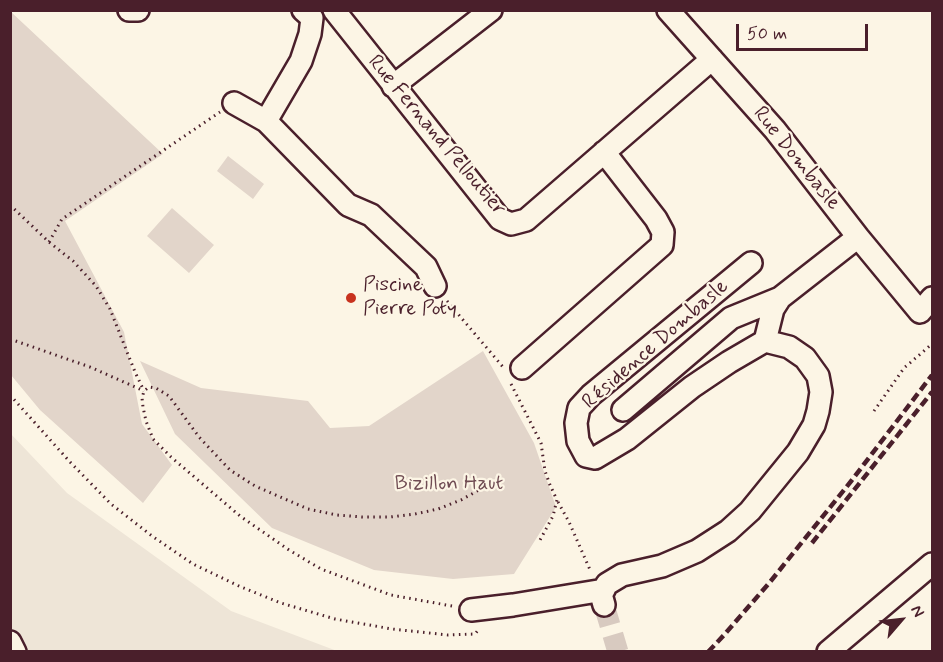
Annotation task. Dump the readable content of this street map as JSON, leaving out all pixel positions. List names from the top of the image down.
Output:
{
  "streets": {
    "street": ["Rue Fernand Pelloutier", "Rue Dombasle", "Résidence Dombasle"]
  },
  "crossings": [
    ["Rue Fernand Pelloutier", "Rue Dombasle"]
  ],
  "parks": ["Bizillon Haut"],
  "places": ["Piscine Pierre Poty"],
  "scale_bar": "50 m",
  "north": "top right"
}
